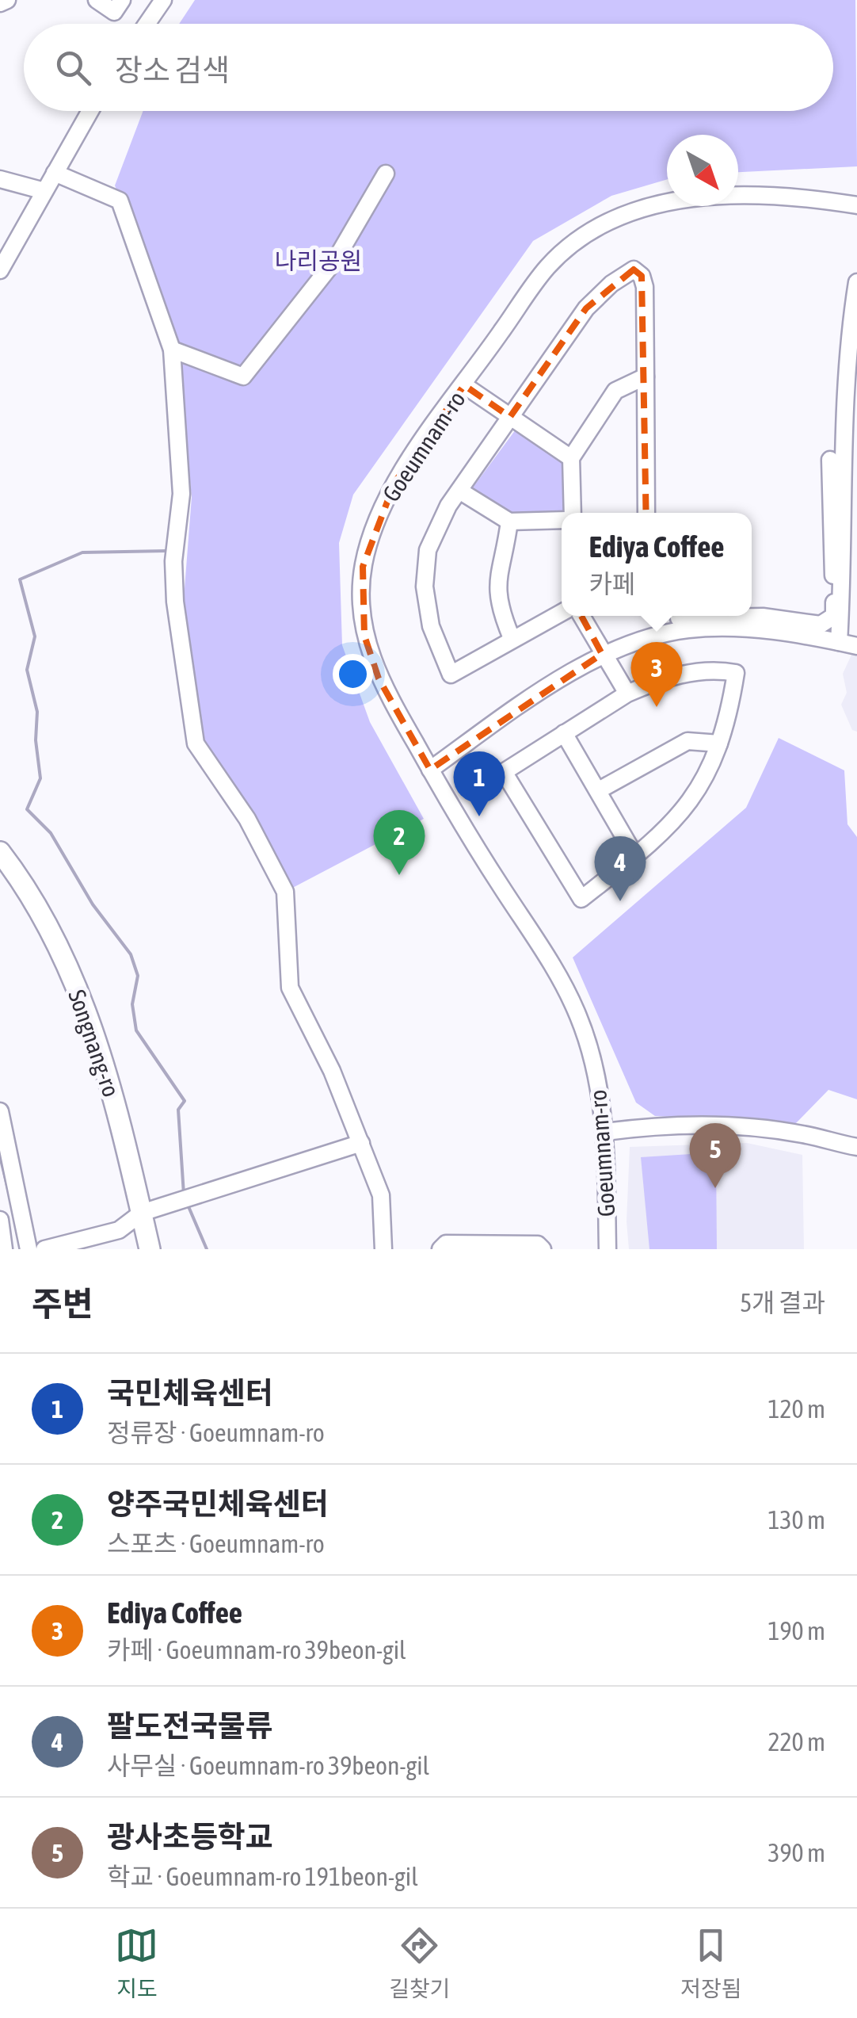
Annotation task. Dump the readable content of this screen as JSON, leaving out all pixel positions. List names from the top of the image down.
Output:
{
  "streets": {
    "main road": ["Songnang-ro"],
    "street": ["Goeumnam-ro"]
  },
  "parks": ["나리공원"],
  "north": "bottom right",
  "page": {
    "search": "장소 검색",
    "popup": ["Ediya Coffee", "카페"],
    "pins": [
      "3",
      "1",
      "2",
      "4",
      "5"
    ],
    "heading": ["주변", "5개 결과"],
    "list": [
      {
        "mark": "1",
        "name": "국민체육센터",
        "note": "정류장 · Goeumnam-ro",
        "value": "120 m"
      },
      {
        "mark": "2",
        "name": "양주국민체육센터",
        "note": "스포츠 · Goeumnam-ro",
        "value": "130 m"
      },
      {
        "mark": "3",
        "name": "Ediya Coffee",
        "note": "카페 · Goeumnam-ro 39beon-gil",
        "value": "190 m"
      },
      {
        "mark": "4",
        "name": "팔도전국물류",
        "note": "사무실 · Goeumnam-ro 39beon-gil",
        "value": "220 m"
      },
      {
        "mark": "5",
        "name": "광사초등학교",
        "note": "학교 · Goeumnam-ro 191beon-gil",
        "value": "390 m"
      }
    ],
    "nav": ["지도", "길찾기", "저장됨"]
  }
}
